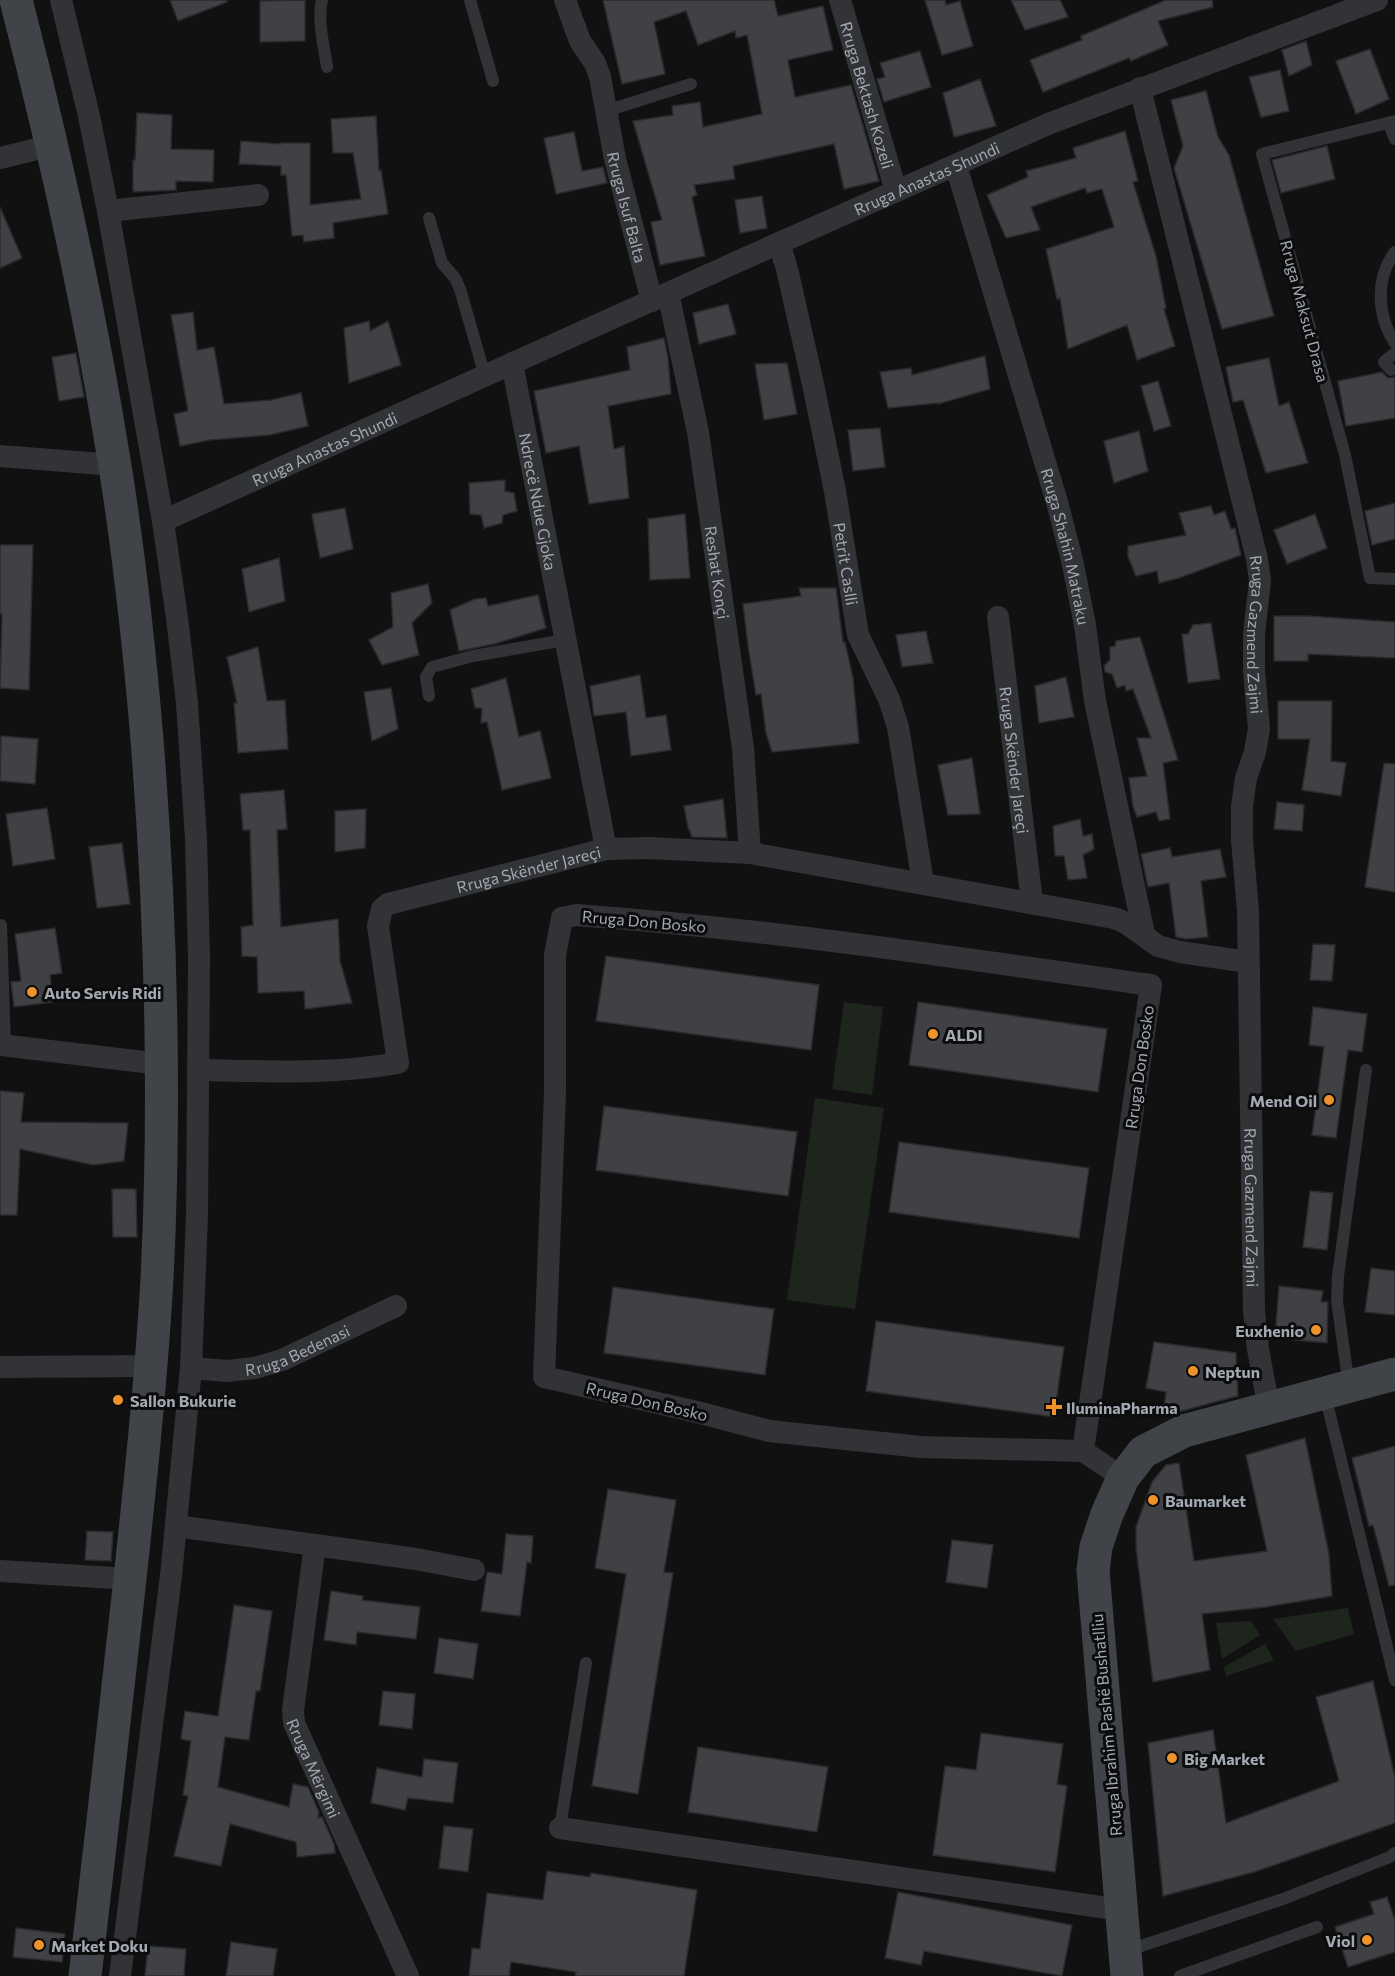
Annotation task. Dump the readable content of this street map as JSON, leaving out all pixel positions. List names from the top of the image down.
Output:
{
  "streets": {
    "street": [
      "Rruga Bektash Kozeli",
      "Rruga Anastas Shundi",
      "Rruga Isuf Balta",
      "Ndrecë Ndue Gjoka",
      "Rruga Shahin Matraku",
      "Petrit Caslli",
      "Reshat Konçi",
      "Rruga Gazmend Zajmi",
      "Rruga Skënder Jareçi",
      "Rruga Don Bosko",
      "Rruga Bedenasi",
      "Rruga Ibrahim Pashë Bushatlliu",
      "Rruga Mërgimi"
    ],
    "lane": ["Rruga Maksut Drasa"]
  },
  "crossings": [
    ["Rruga Bektash Kozeli", "Rruga Anastas Shundi"],
    ["Rruga Anastas Shundi", "Rruga Isuf Balta"],
    ["Rruga Anastas Shundi", "Ndrecë Ndue Gjoka"],
    ["Rruga Anastas Shundi", "Rruga Shahin Matraku"],
    ["Rruga Anastas Shundi", "Petrit Caslli"],
    ["Rruga Anastas Shundi", "Reshat Konçi"],
    ["Rruga Anastas Shundi", "Rruga Gazmend Zajmi"],
    ["Rruga Isuf Balta", "Reshat Konçi"],
    ["Ndrecë Ndue Gjoka", "Rruga Skënder Jareçi"],
    ["Rruga Shahin Matraku", "Rruga Skënder Jareçi"],
    ["Petrit Caslli", "Rruga Skënder Jareçi"],
    ["Reshat Konçi", "Rruga Skënder Jareçi"],
    ["Rruga Gazmend Zajmi", "Rruga Skënder Jareçi"]
  ],
  "places": {
    "other": [
      "Auto Servis Ridi",
      "ALDI",
      "Mend Oil",
      "Euxhenio",
      "Neptun",
      "Sallon Bukurie",
      "Baumarket",
      "Big Market",
      "Viol",
      "Market Doku"
    ],
    "health": ["IluminaPharma"]
  }
}
